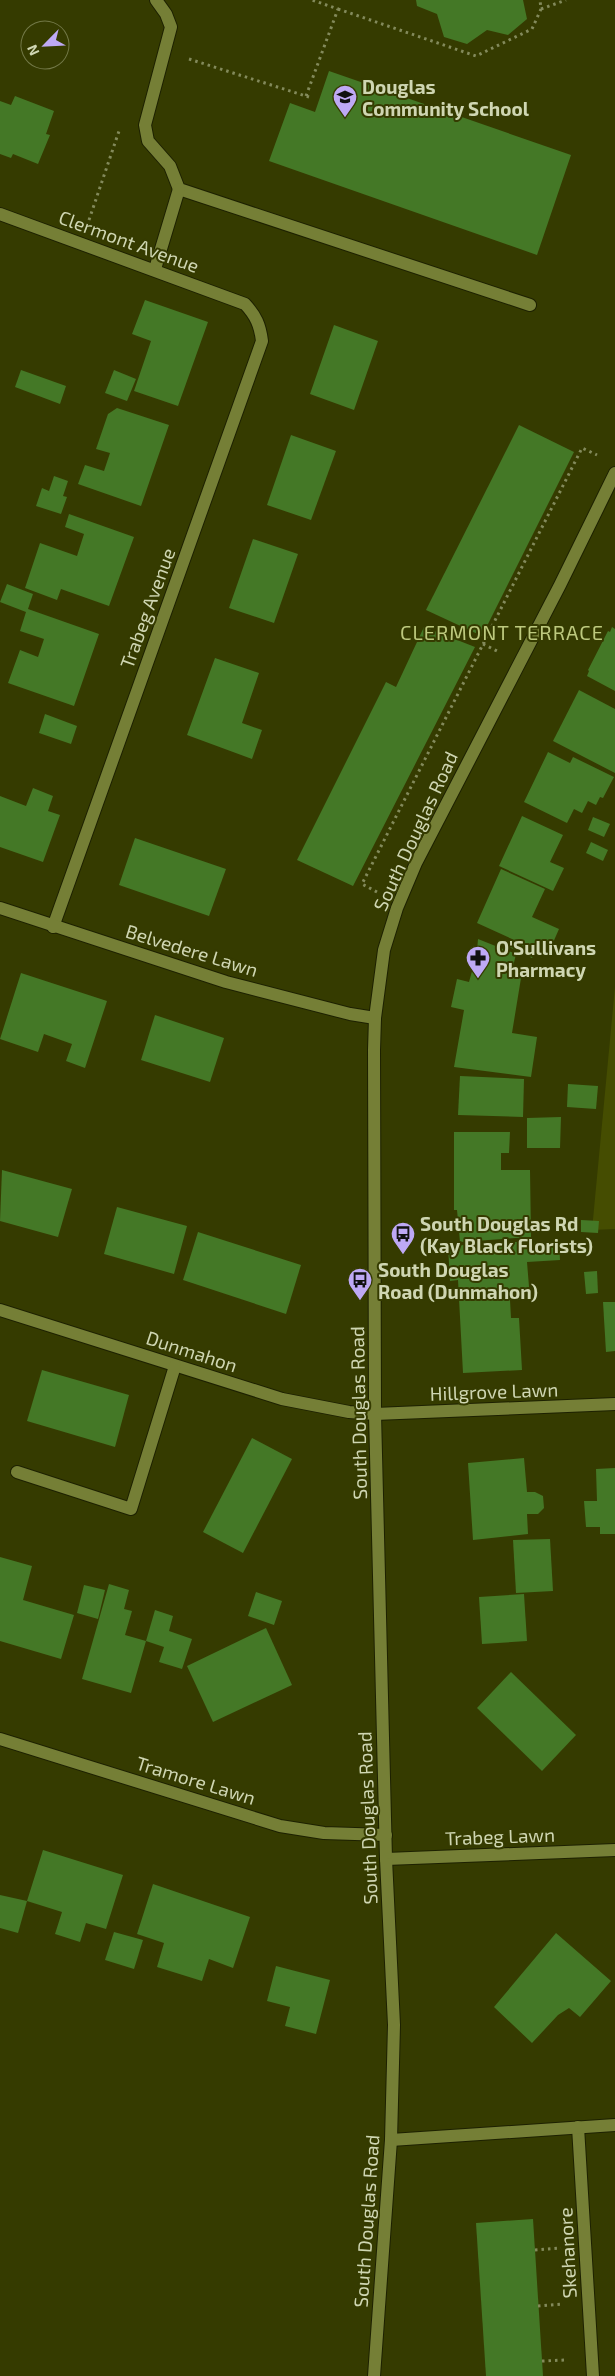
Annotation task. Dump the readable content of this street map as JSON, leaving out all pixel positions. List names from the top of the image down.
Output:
{
  "streets": {
    "street": [
      "Clermont Avenue",
      "Trabeg Avenue",
      "South Douglas Road",
      "Belvedere Lawn",
      "Dunmahon",
      "Hillgrove Lawn",
      "Tramore Lawn",
      "Trabeg Lawn",
      "Skehanore"
    ]
  },
  "crossings": [
    ["Clermont Avenue", "Trabeg Avenue"],
    ["Trabeg Avenue", "Belvedere Lawn"],
    ["South Douglas Road", "Belvedere Lawn"],
    ["South Douglas Road", "Dunmahon"],
    ["South Douglas Road", "Hillgrove Lawn"],
    ["South Douglas Road", "Tramore Lawn"],
    ["South Douglas Road", "Trabeg Lawn"],
    ["Dunmahon", "Hillgrove Lawn"]
  ],
  "districts": ["CLERMONT TERRACE"],
  "places": {
    "school or university": ["Douglas Community School"],
    "pharmacy": ["O'Sullivans Pharmacy"],
    "bus stop": ["South Douglas Rd (Kay Black Florists)", "South Douglas Road (Dunmahon)"]
  },
  "north": "bottom left"
}
